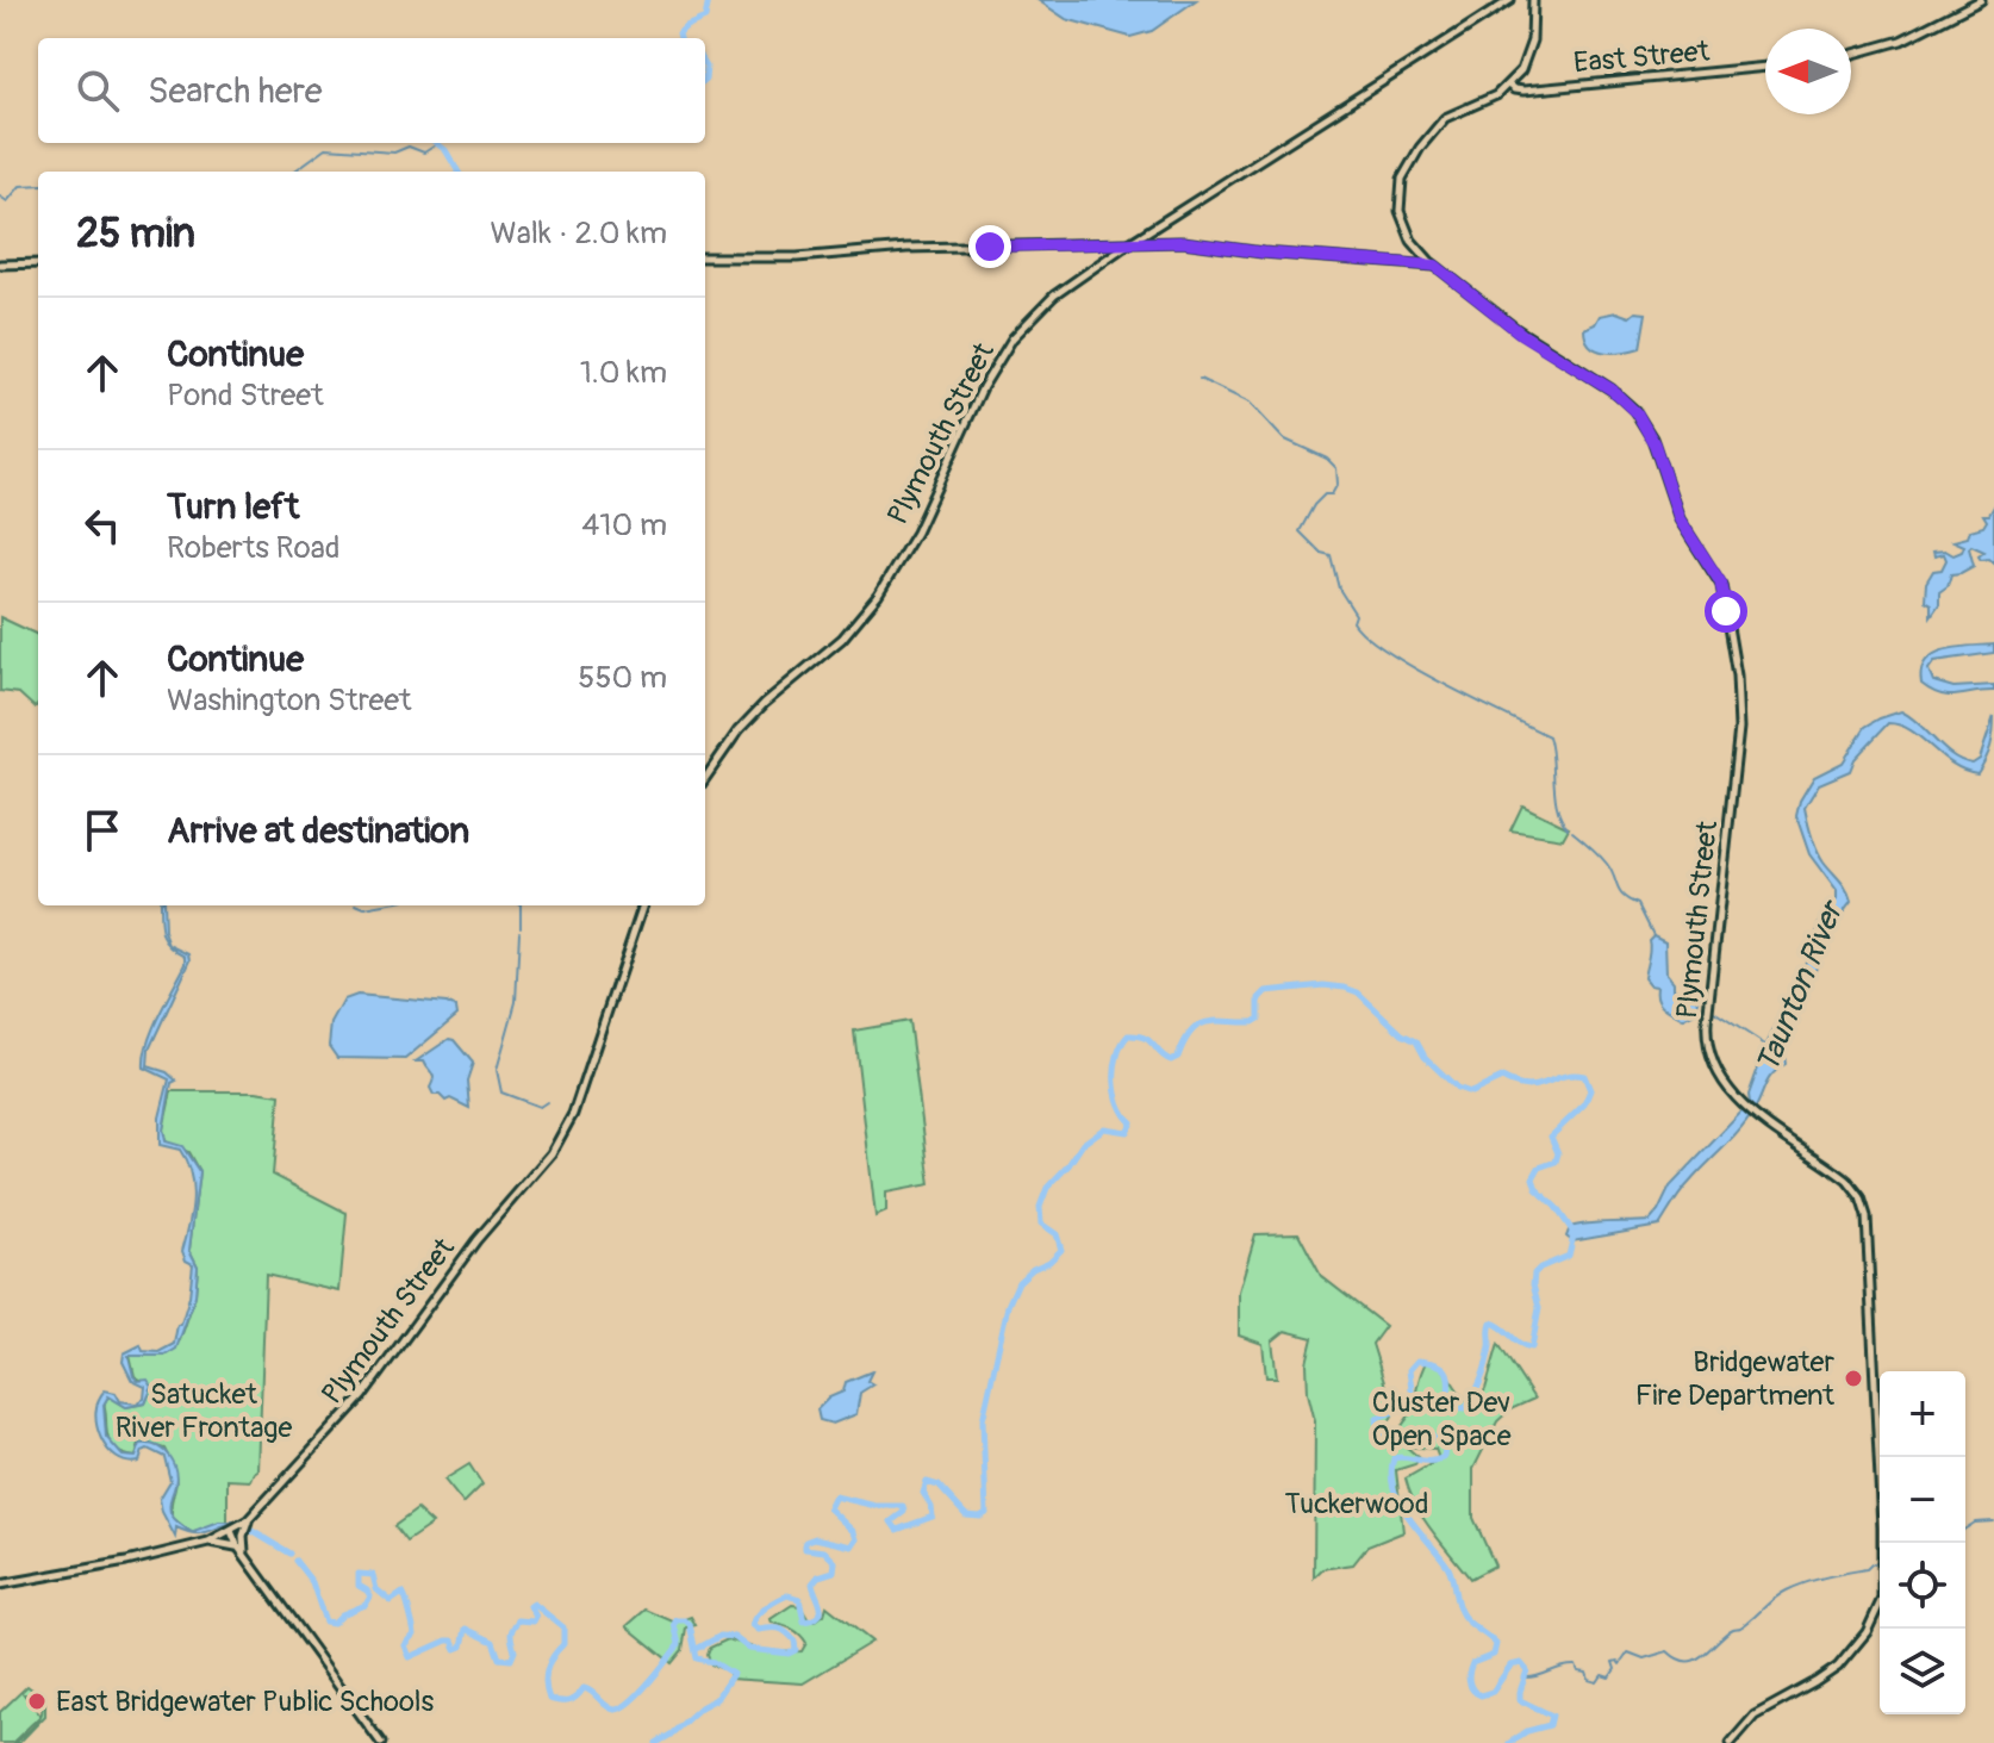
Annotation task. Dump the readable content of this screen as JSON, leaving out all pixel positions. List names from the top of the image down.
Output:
{
  "streets": {
    "main road": ["East Street", "Plymouth Street"]
  },
  "crossings": [
    ["East Street", "Plymouth Street"]
  ],
  "water": ["Taunton River"],
  "parks": ["Satucket River Frontage", "Cluster Dev Open Space", "Tuckerwood"],
  "places": ["Bridgewater Fire Department", "East Bridgewater Public Schools"],
  "north": "left",
  "page": {
    "search": "Search here",
    "heading": ["25 min", "Walk · 2.0 km"],
    "list": [
      ["Continue", "Pond Street", "1.0 km"],
      ["Turn left", "Roberts Road", "410 m"],
      ["Continue", "Washington Street", "550 m"],
      "Arrive at destination"
    ],
    "map_buttons": ["+", "−"]
  }
}
